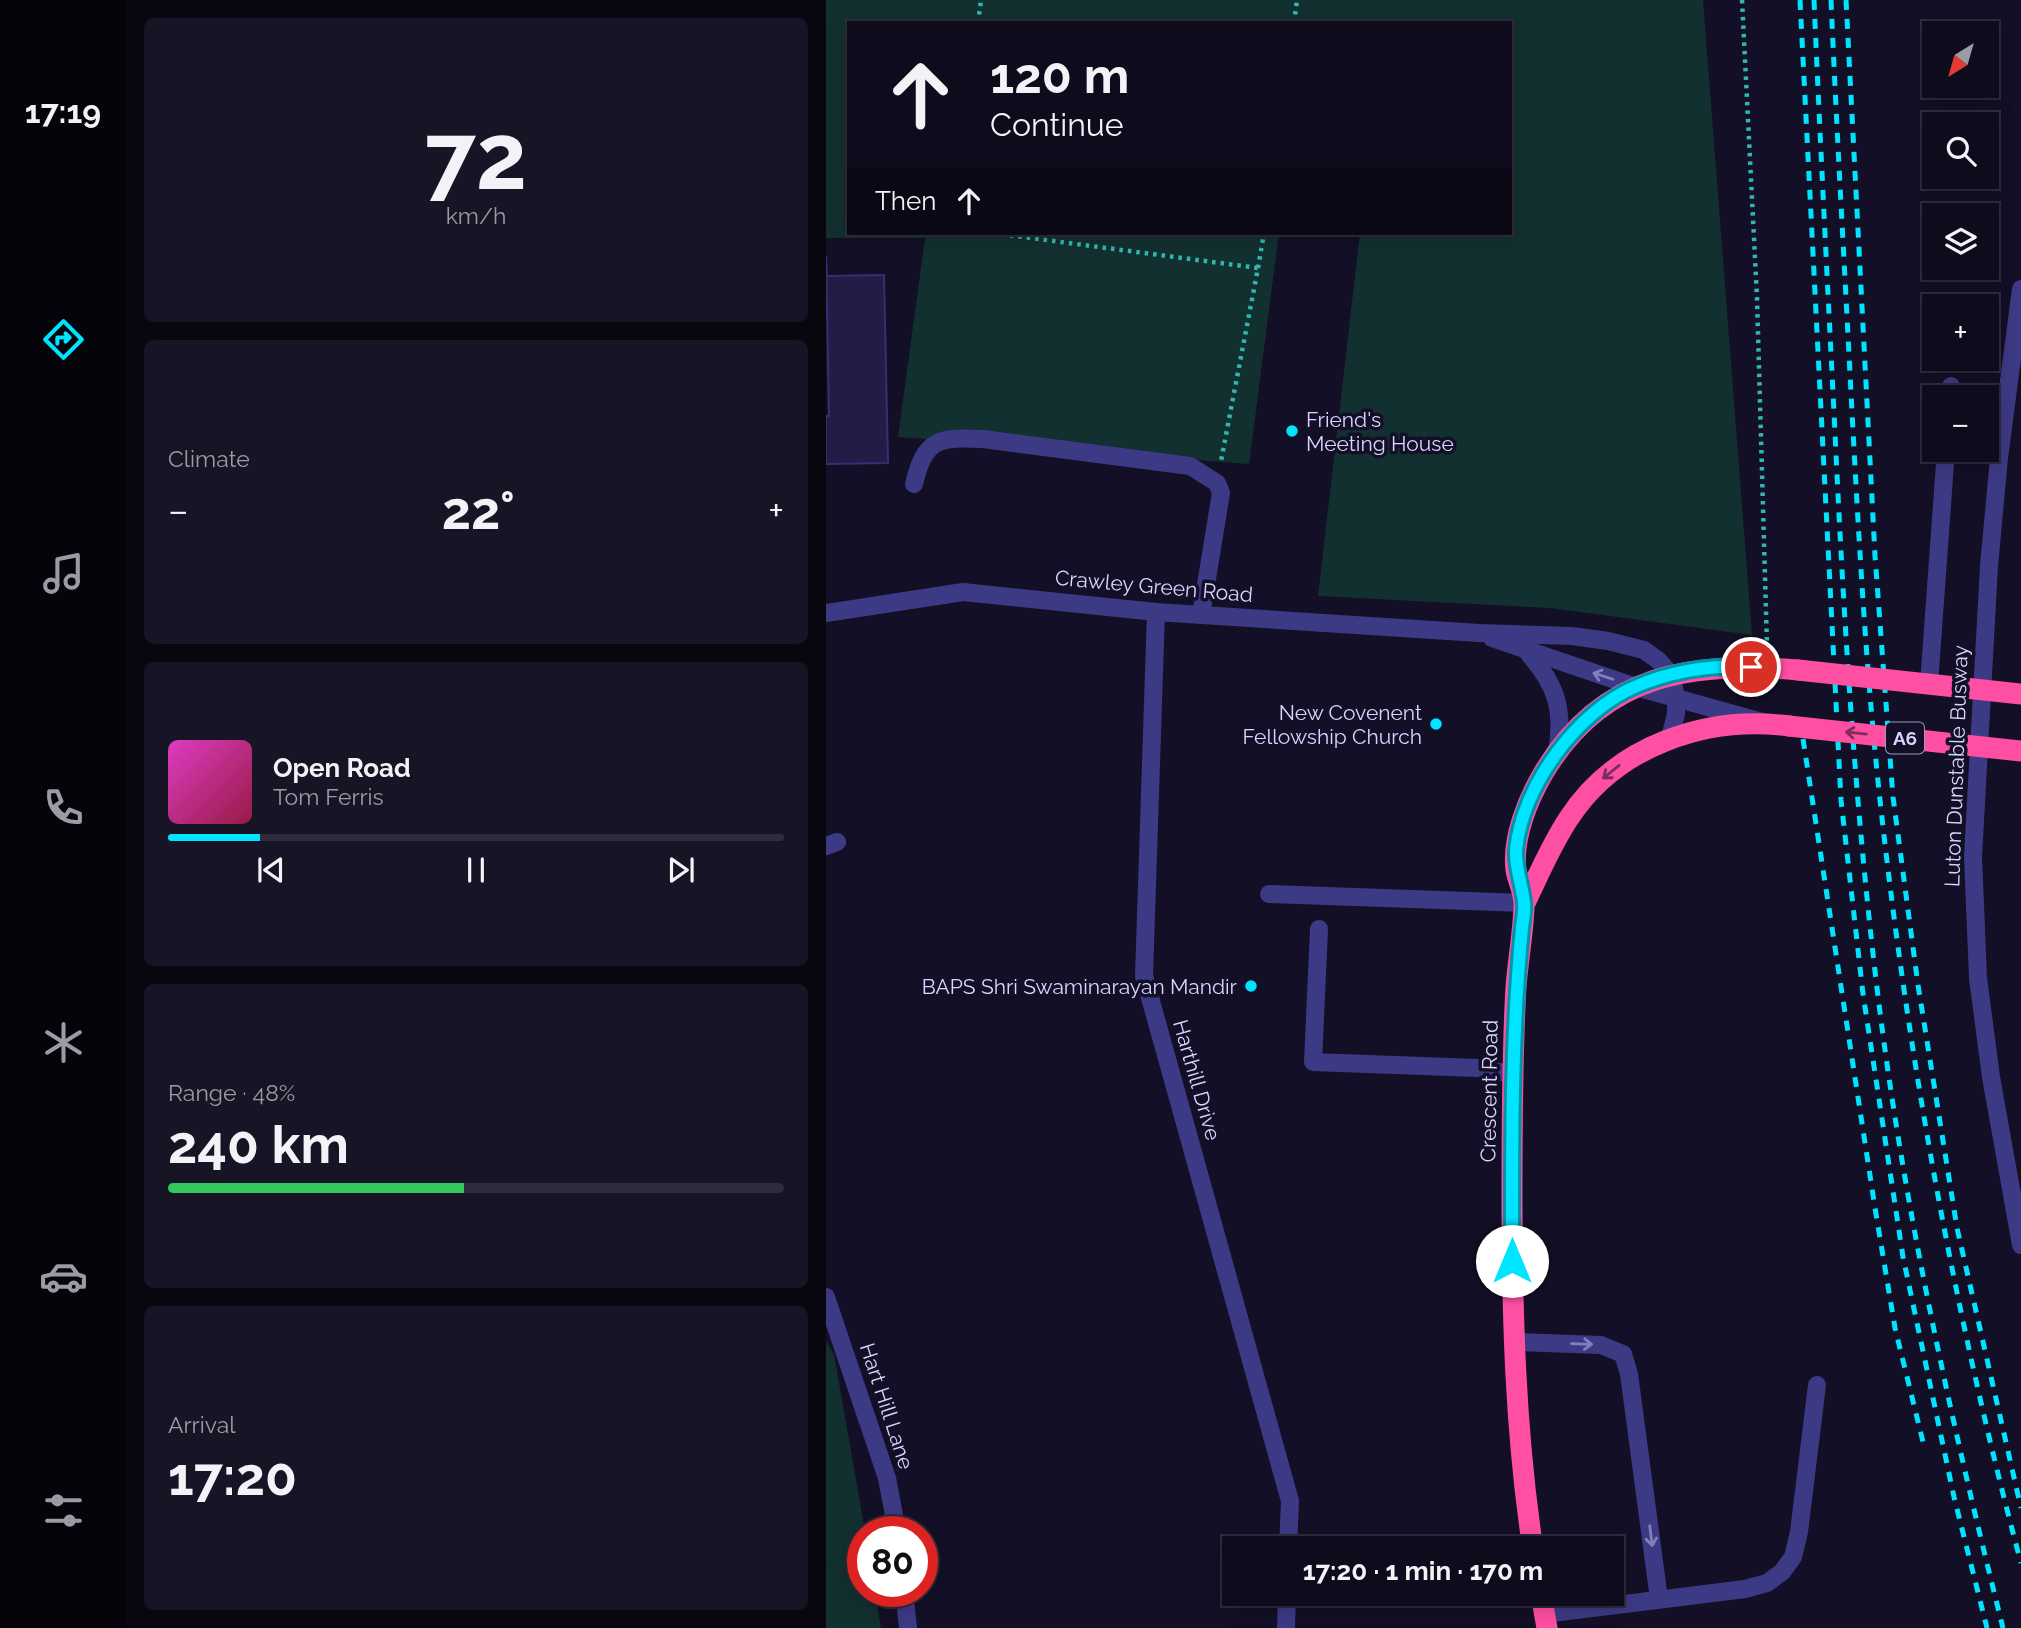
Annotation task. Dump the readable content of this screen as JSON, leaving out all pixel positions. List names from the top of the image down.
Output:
{
  "streets": {
    "highway": ["Crawley Green Road", "A6", "Crescent Road"],
    "street": ["Luton Dunstable Busway", "Harthill Drive", "Hart Hill Lane"]
  },
  "crossings": [
    ["Crawley Green Road", "Harthill Drive"],
    ["Crawley Green Road", "Crescent Road"]
  ],
  "places": ["Friend's Meeting House", "New Covenent Fellowship Church", "BAPS Shri Swaminarayan Mandir"],
  "north": "bottom left",
  "page": {
    "tabs": "17:19",
    "tile": [
      ["72", "km/h"],
      "Climate",
      ["Range · 48%", "240 km"],
      ["Arrival", "17:20"]
    ],
    "map_buttons": ["+", "−"],
    "turn": ["120 m", "Continue"],
    "then": "Then",
    "heat": ["−", "22°", "+"],
    "song": ["Open Road", "Tom Ferris"],
    "limit": "80",
    "trip": "17:20 · 1 min · 170 m"
  }
}
